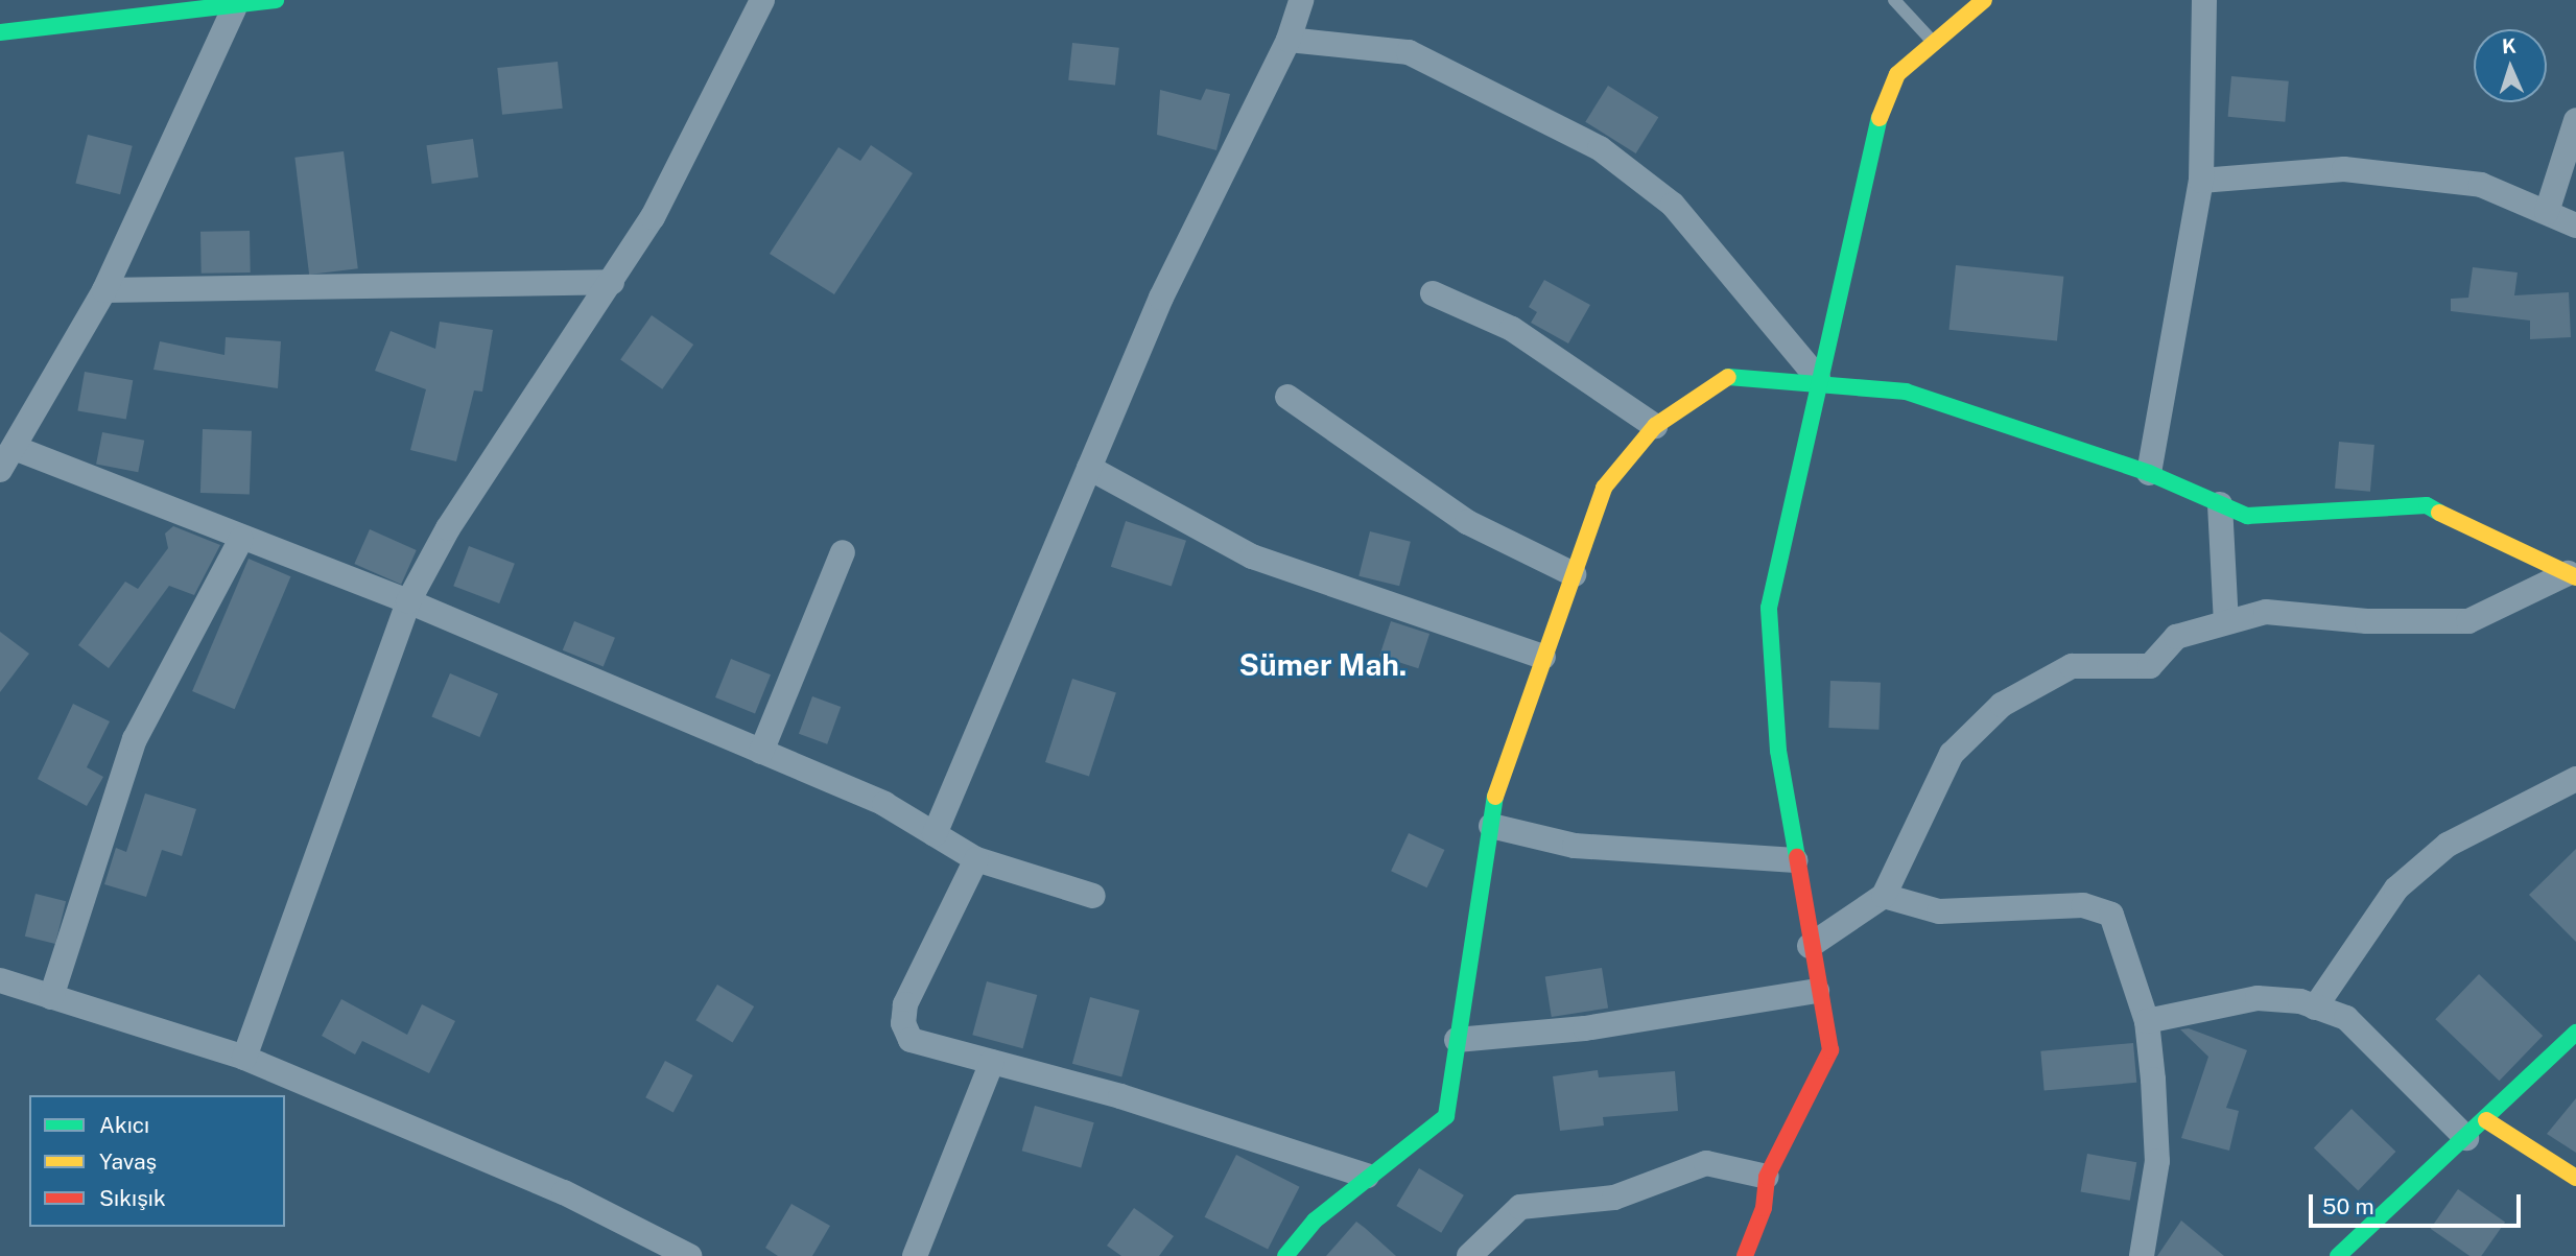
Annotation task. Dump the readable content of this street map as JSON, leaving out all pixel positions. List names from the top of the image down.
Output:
{
  "districts": ["Sümer Mah."],
  "legend": ["Akıcı", "Yavaş", "Sıkışık"],
  "scale_bar": "50 m",
  "north": "top"
}
